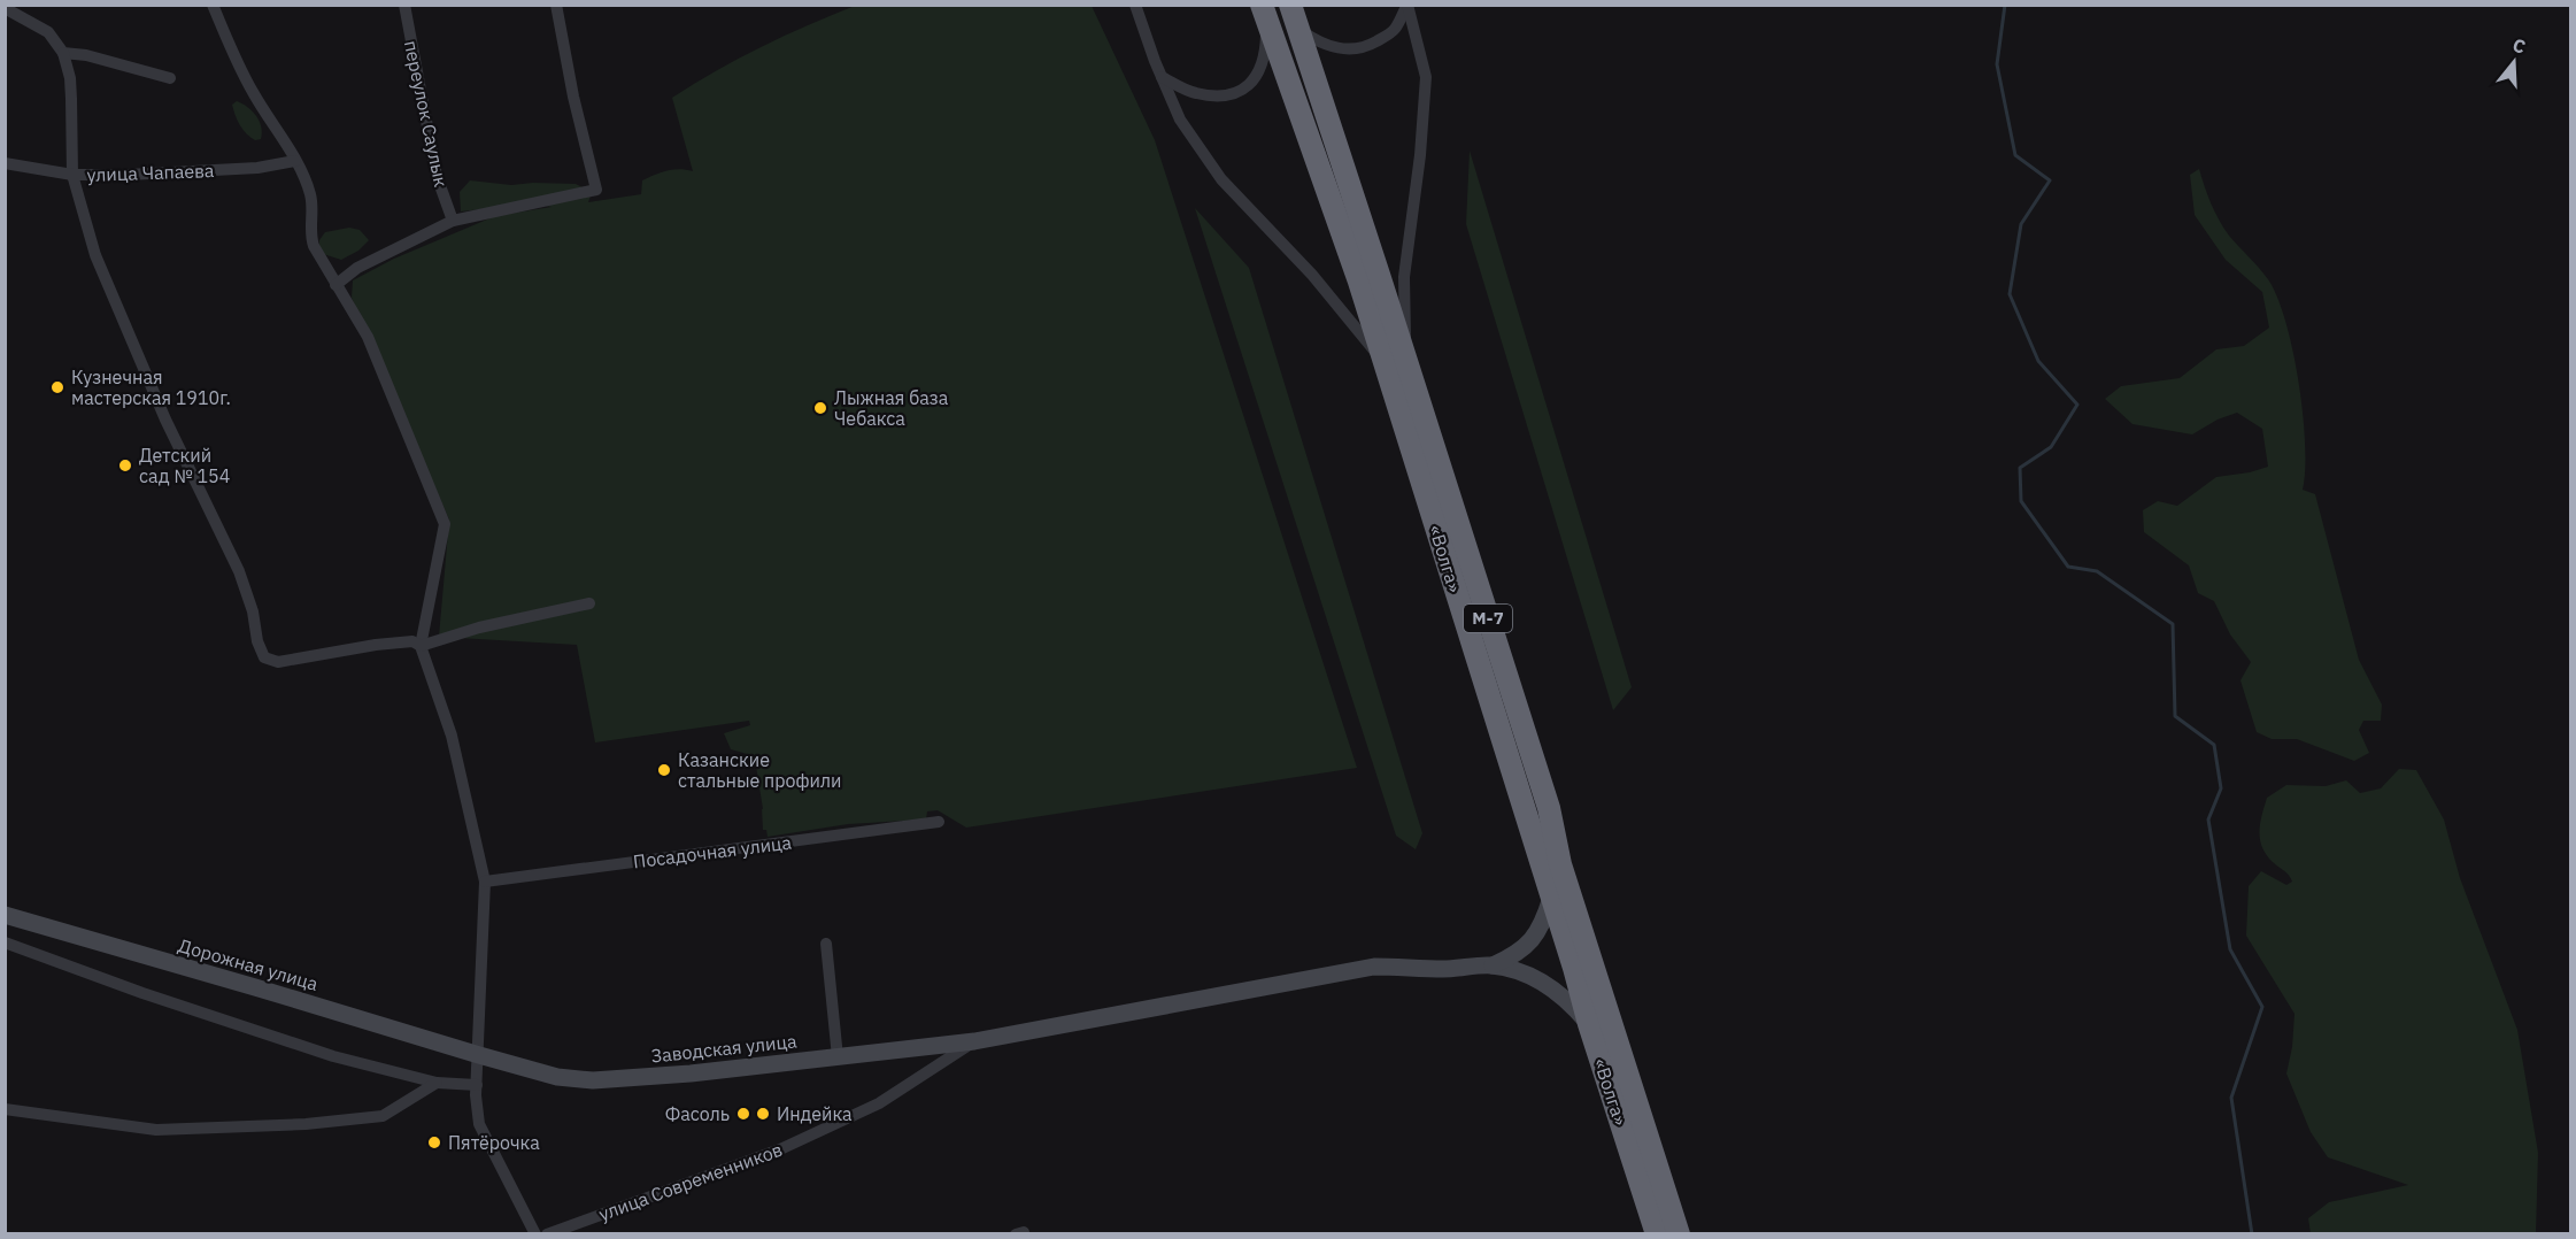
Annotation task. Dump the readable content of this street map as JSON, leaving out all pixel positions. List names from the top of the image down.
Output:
{
  "streets": {
    "highway": ["«Волга»", "М-7"],
    "street": [
      "переулок Саулык",
      "улица Чапаева",
      "Посадочная улица",
      "Дорожная улица",
      "Заводская улица",
      "улица Современников"
    ]
  },
  "crossings": [
    ["Дорожная улица", "Заводская улица"],
    ["Заводская улица", "улица Современников"]
  ],
  "places": [
    "Кузнечная мастерская 1910г.",
    "Лыжная база Чебакса",
    "Детский сад № 154",
    "Казанские стальные профили",
    "Фасоль",
    "Индейка",
    "Пятёрочка"
  ],
  "north": "top"
}
